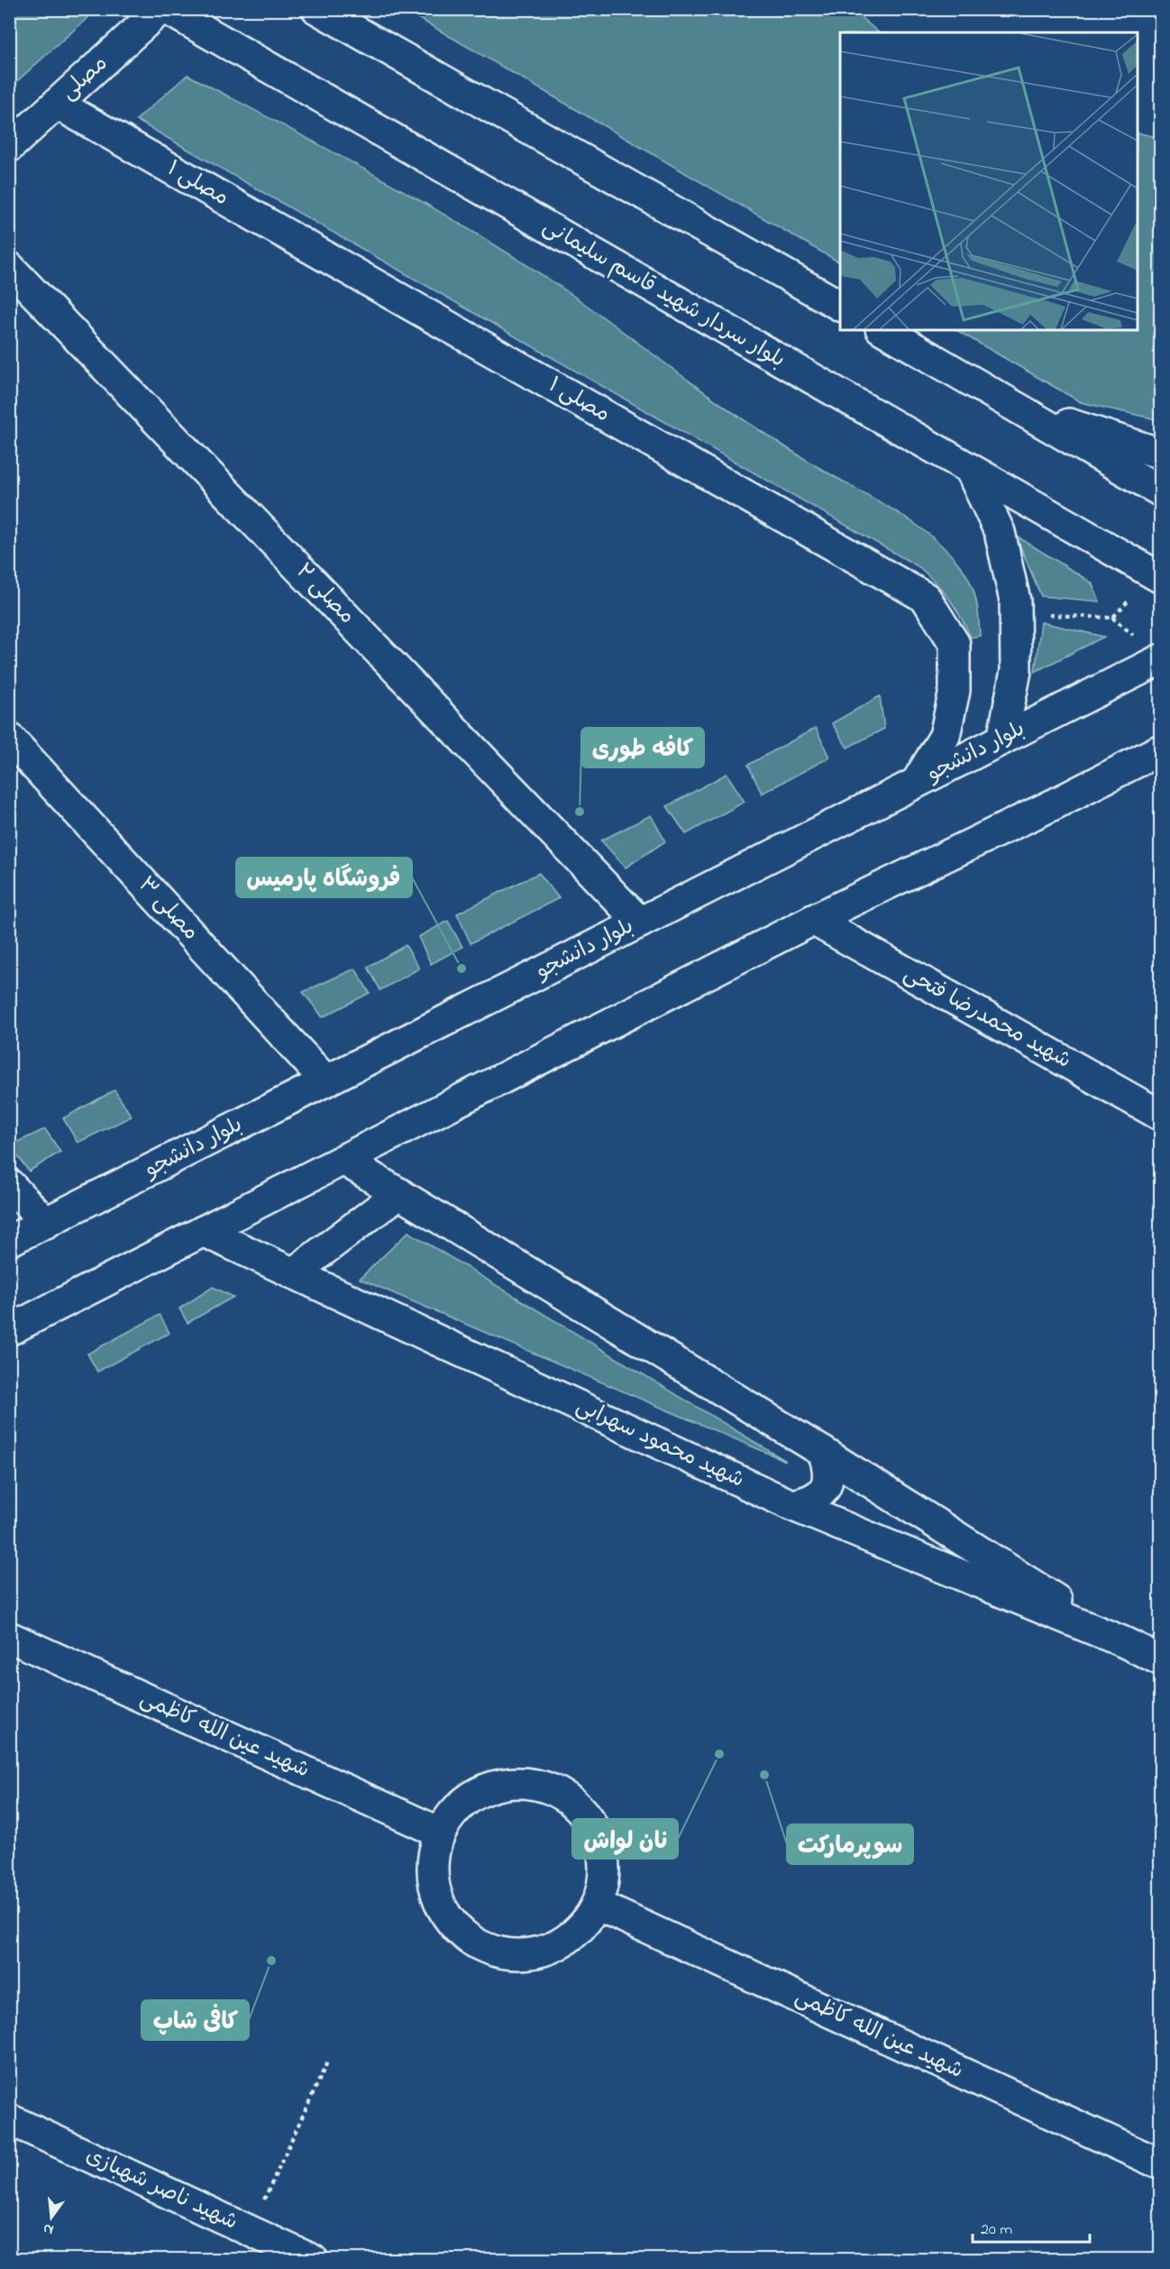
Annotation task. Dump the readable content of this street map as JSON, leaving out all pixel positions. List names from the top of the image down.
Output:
{
  "streets": {
    "street": [
      "مصلی",
      "مصلی ۱",
      "بلوار سردار شهید قاسم سلیمانی",
      "مصلی ۲",
      "بلوار دانشجو",
      "مصلی ۳",
      "شهید محمدرضا فتحی",
      "شهید محمود سهرابی",
      "شهید عین الله کاظمی",
      "شهید ناصر شهبازی"
    ]
  },
  "crossings": [
    ["مصلی", "مصلی ۱"],
    ["مصلی ۱", "بلوار دانشجو"],
    ["مصلی ۲", "بلوار دانشجو"],
    ["بلوار دانشجو", "مصلی ۳"]
  ],
  "places": [
    "کافه طوری",
    "فروشگاه پارمیس",
    "نان لواش",
    "سوپرمارکت",
    "کافی شاپ"
  ],
  "scale_bar": "20 m",
  "north": "bottom"
}
